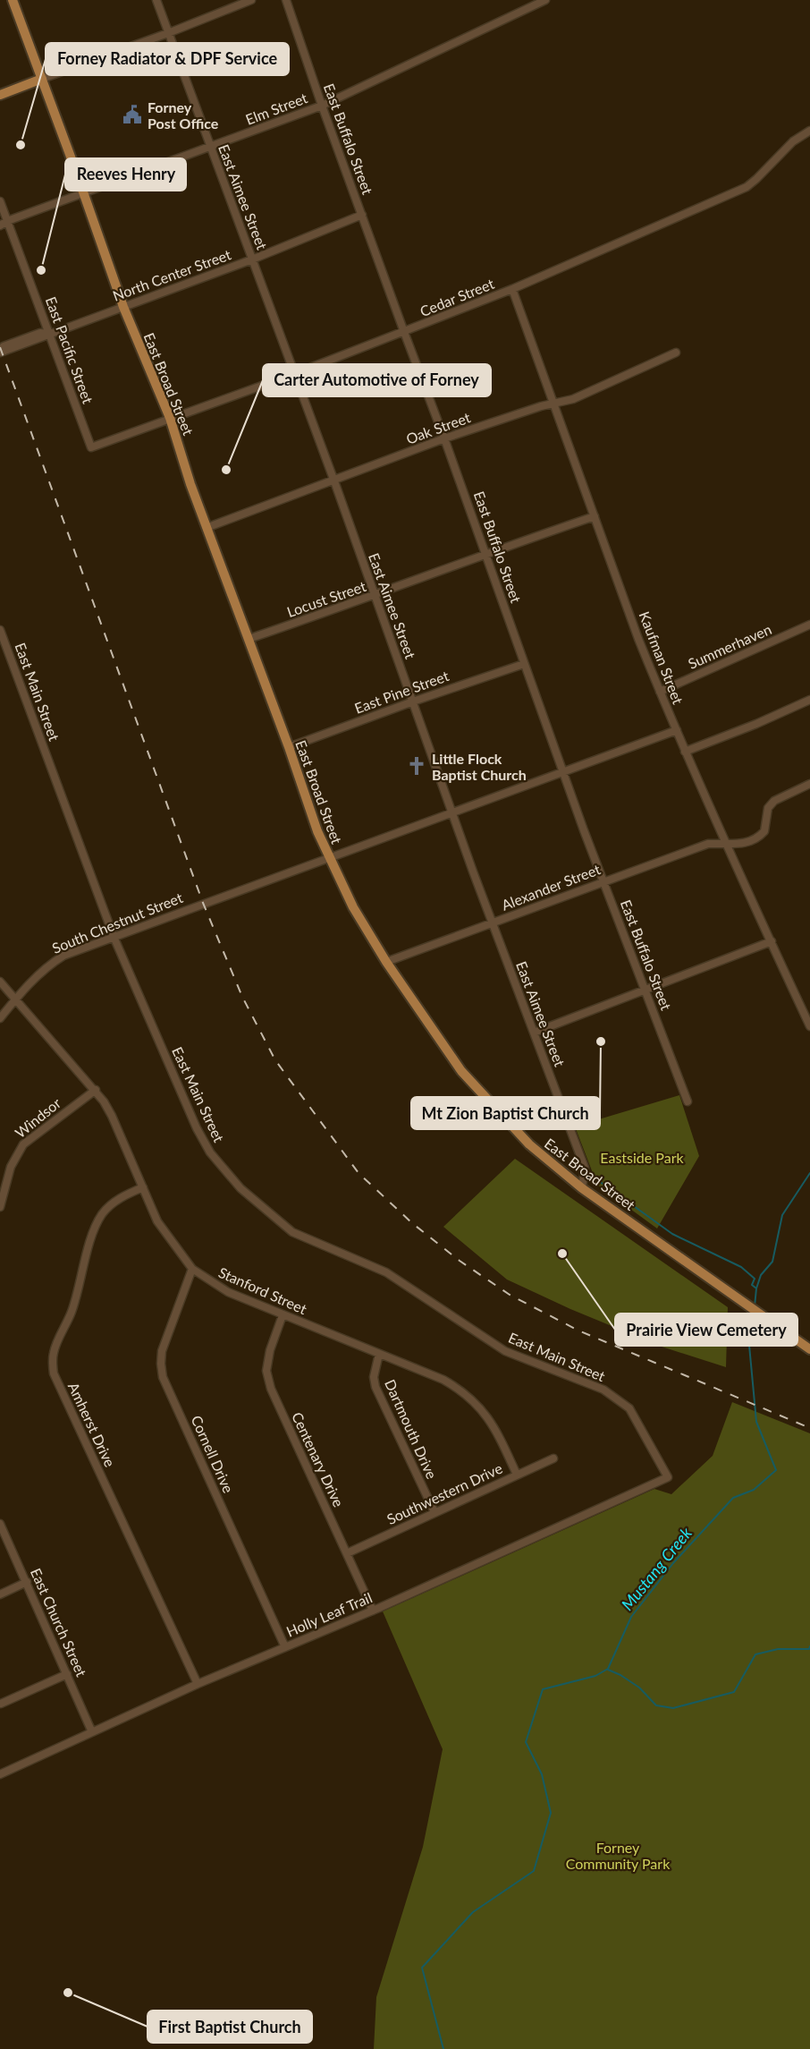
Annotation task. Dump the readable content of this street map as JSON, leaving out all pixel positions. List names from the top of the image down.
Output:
{
  "streets": {
    "main road": ["East Broad Street"],
    "street": [
      "Elm Street",
      "East Buffalo Street",
      "East Aimee Street",
      "North Center Street",
      "Cedar Street",
      "East Pacific Street",
      "Oak Street",
      "Locust Street",
      "Summerhaven",
      "Kaufman Street",
      "East Main Street",
      "East Pine Street",
      "Alexander Street",
      "South Chestnut Street",
      "Windsor",
      "Stanford Street",
      "Amherst Drive",
      "Dartmouth Drive",
      "Cornell Drive",
      "Centenary Drive",
      "Southwestern Drive",
      "Holly Leaf Trail",
      "East Church Street"
    ]
  },
  "crossings": [
    ["Elm Street", "East Buffalo Street"],
    ["Elm Street", "East Aimee Street"],
    ["Elm Street", "East Pacific Street"],
    ["Elm Street", "East Broad Street"],
    ["East Buffalo Street", "North Center Street"],
    ["East Buffalo Street", "Cedar Street"],
    ["East Buffalo Street", "Oak Street"],
    ["East Buffalo Street", "Locust Street"],
    ["East Buffalo Street", "East Pine Street"],
    ["East Buffalo Street", "Alexander Street"],
    ["East Buffalo Street", "South Chestnut Street"],
    ["East Aimee Street", "North Center Street"],
    ["East Aimee Street", "Cedar Street"],
    ["East Aimee Street", "East Broad Street"],
    ["East Aimee Street", "Oak Street"],
    ["East Aimee Street", "Locust Street"],
    ["East Aimee Street", "East Pine Street"],
    ["East Aimee Street", "Alexander Street"],
    ["East Aimee Street", "South Chestnut Street"],
    ["North Center Street", "East Pacific Street"],
    ["North Center Street", "East Broad Street"],
    ["Cedar Street", "East Pacific Street"],
    ["Cedar Street", "East Broad Street"],
    ["Cedar Street", "Kaufman Street"],
    ["East Broad Street", "Oak Street"],
    ["East Broad Street", "Locust Street"],
    ["East Broad Street", "East Pine Street"],
    ["East Broad Street", "Alexander Street"],
    ["East Broad Street", "South Chestnut Street"],
    ["Oak Street", "Kaufman Street"],
    ["Locust Street", "Kaufman Street"],
    ["Summerhaven", "Kaufman Street"],
    ["Kaufman Street", "Alexander Street"],
    ["Kaufman Street", "South Chestnut Street"],
    ["East Main Street", "South Chestnut Street"],
    ["East Main Street", "Holly Leaf Trail"],
    ["South Chestnut Street", "Stanford Street"],
    ["Windsor", "Stanford Street"],
    ["Stanford Street", "Amherst Drive"],
    ["Stanford Street", "Dartmouth Drive"],
    ["Stanford Street", "Cornell Drive"],
    ["Stanford Street", "Centenary Drive"],
    ["Stanford Street", "Southwestern Drive"],
    ["Amherst Drive", "Holly Leaf Trail"],
    ["Dartmouth Drive", "Southwestern Drive"],
    ["Cornell Drive", "Holly Leaf Trail"],
    ["Centenary Drive", "Southwestern Drive"],
    ["Centenary Drive", "Holly Leaf Trail"],
    ["Holly Leaf Trail", "East Church Street"]
  ],
  "water": ["Mustang Creek"],
  "parks": ["Eastside Park", "Forney Community Park"],
  "places": {
    "public building": ["Forney Post Office"],
    "other": [
      "Forney Radiator & DPF Service",
      "Reeves Henry",
      "Carter Automotive of Forney",
      "Mt Zion Baptist Church",
      "Prairie View Cemetery",
      "First Baptist Church"
    ],
    "church": ["Little Flock Baptist Church"]
  }
}
